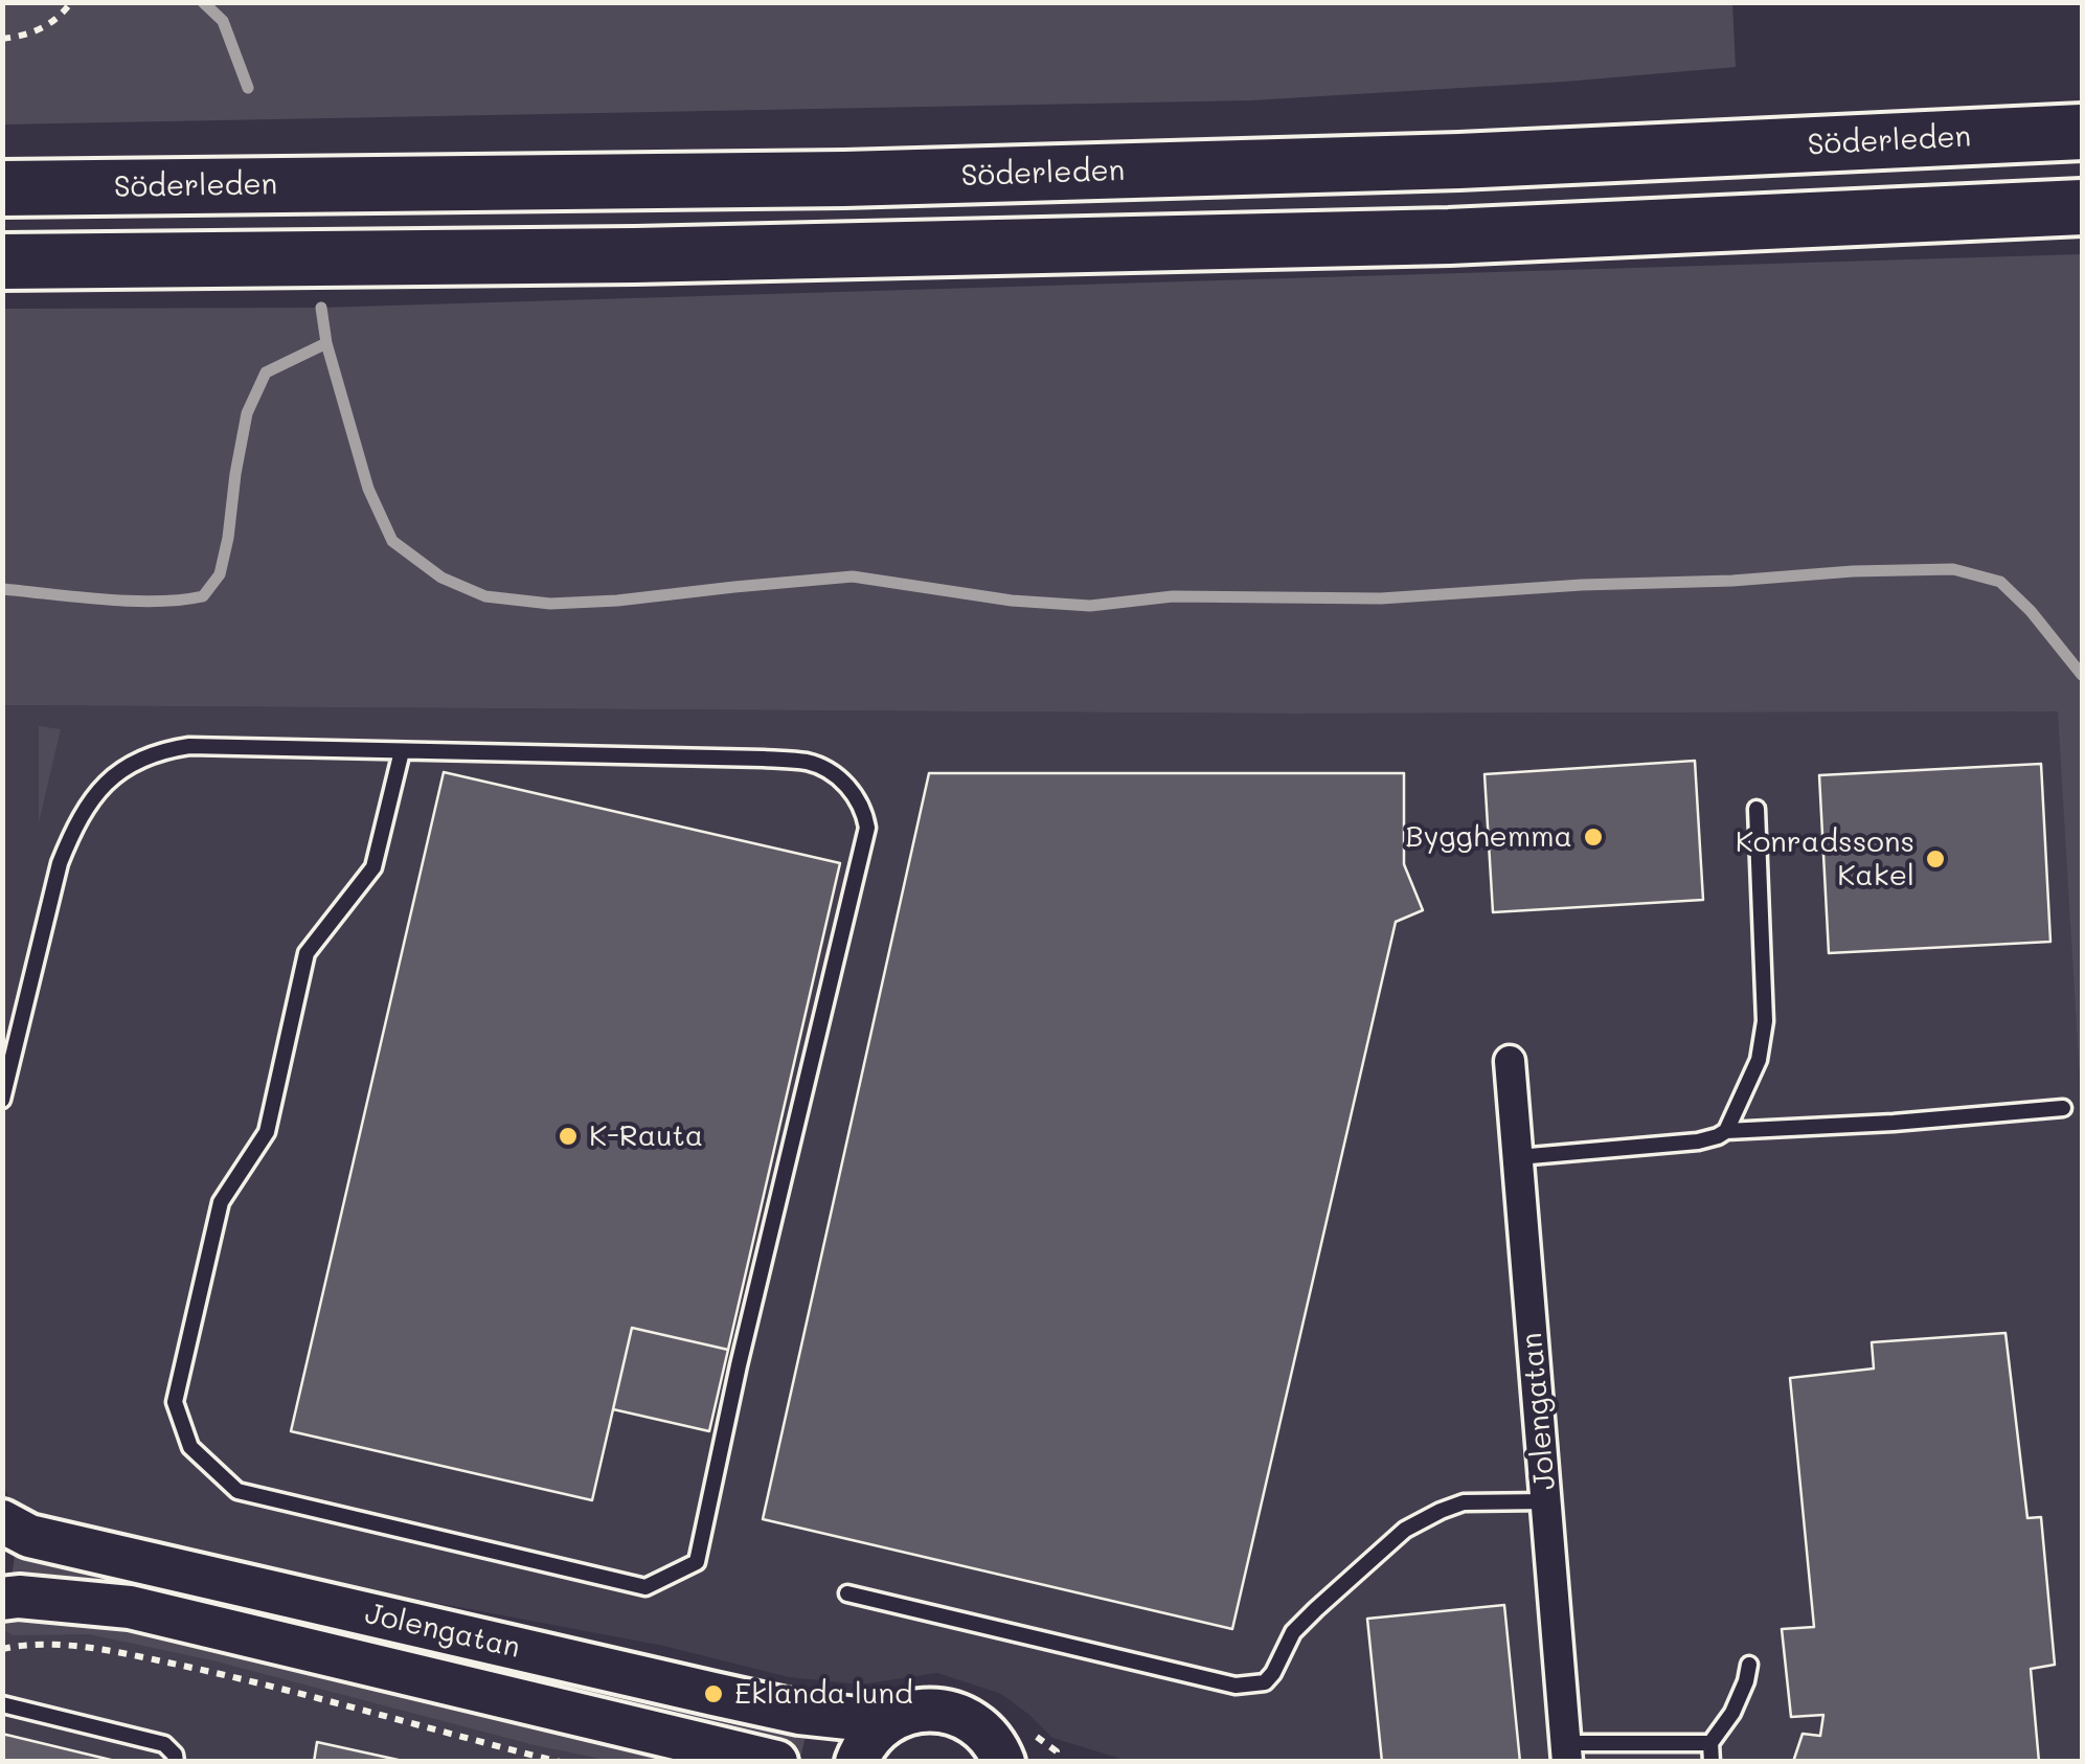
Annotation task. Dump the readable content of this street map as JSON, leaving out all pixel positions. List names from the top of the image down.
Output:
{
  "streets": {
    "highway": ["Söderleden"],
    "street": ["Jolengatan"]
  },
  "places": [
    "Bygghemma",
    "Konradssons Kakel",
    "K-Rauta",
    "Eklanda lund"
  ]
}
